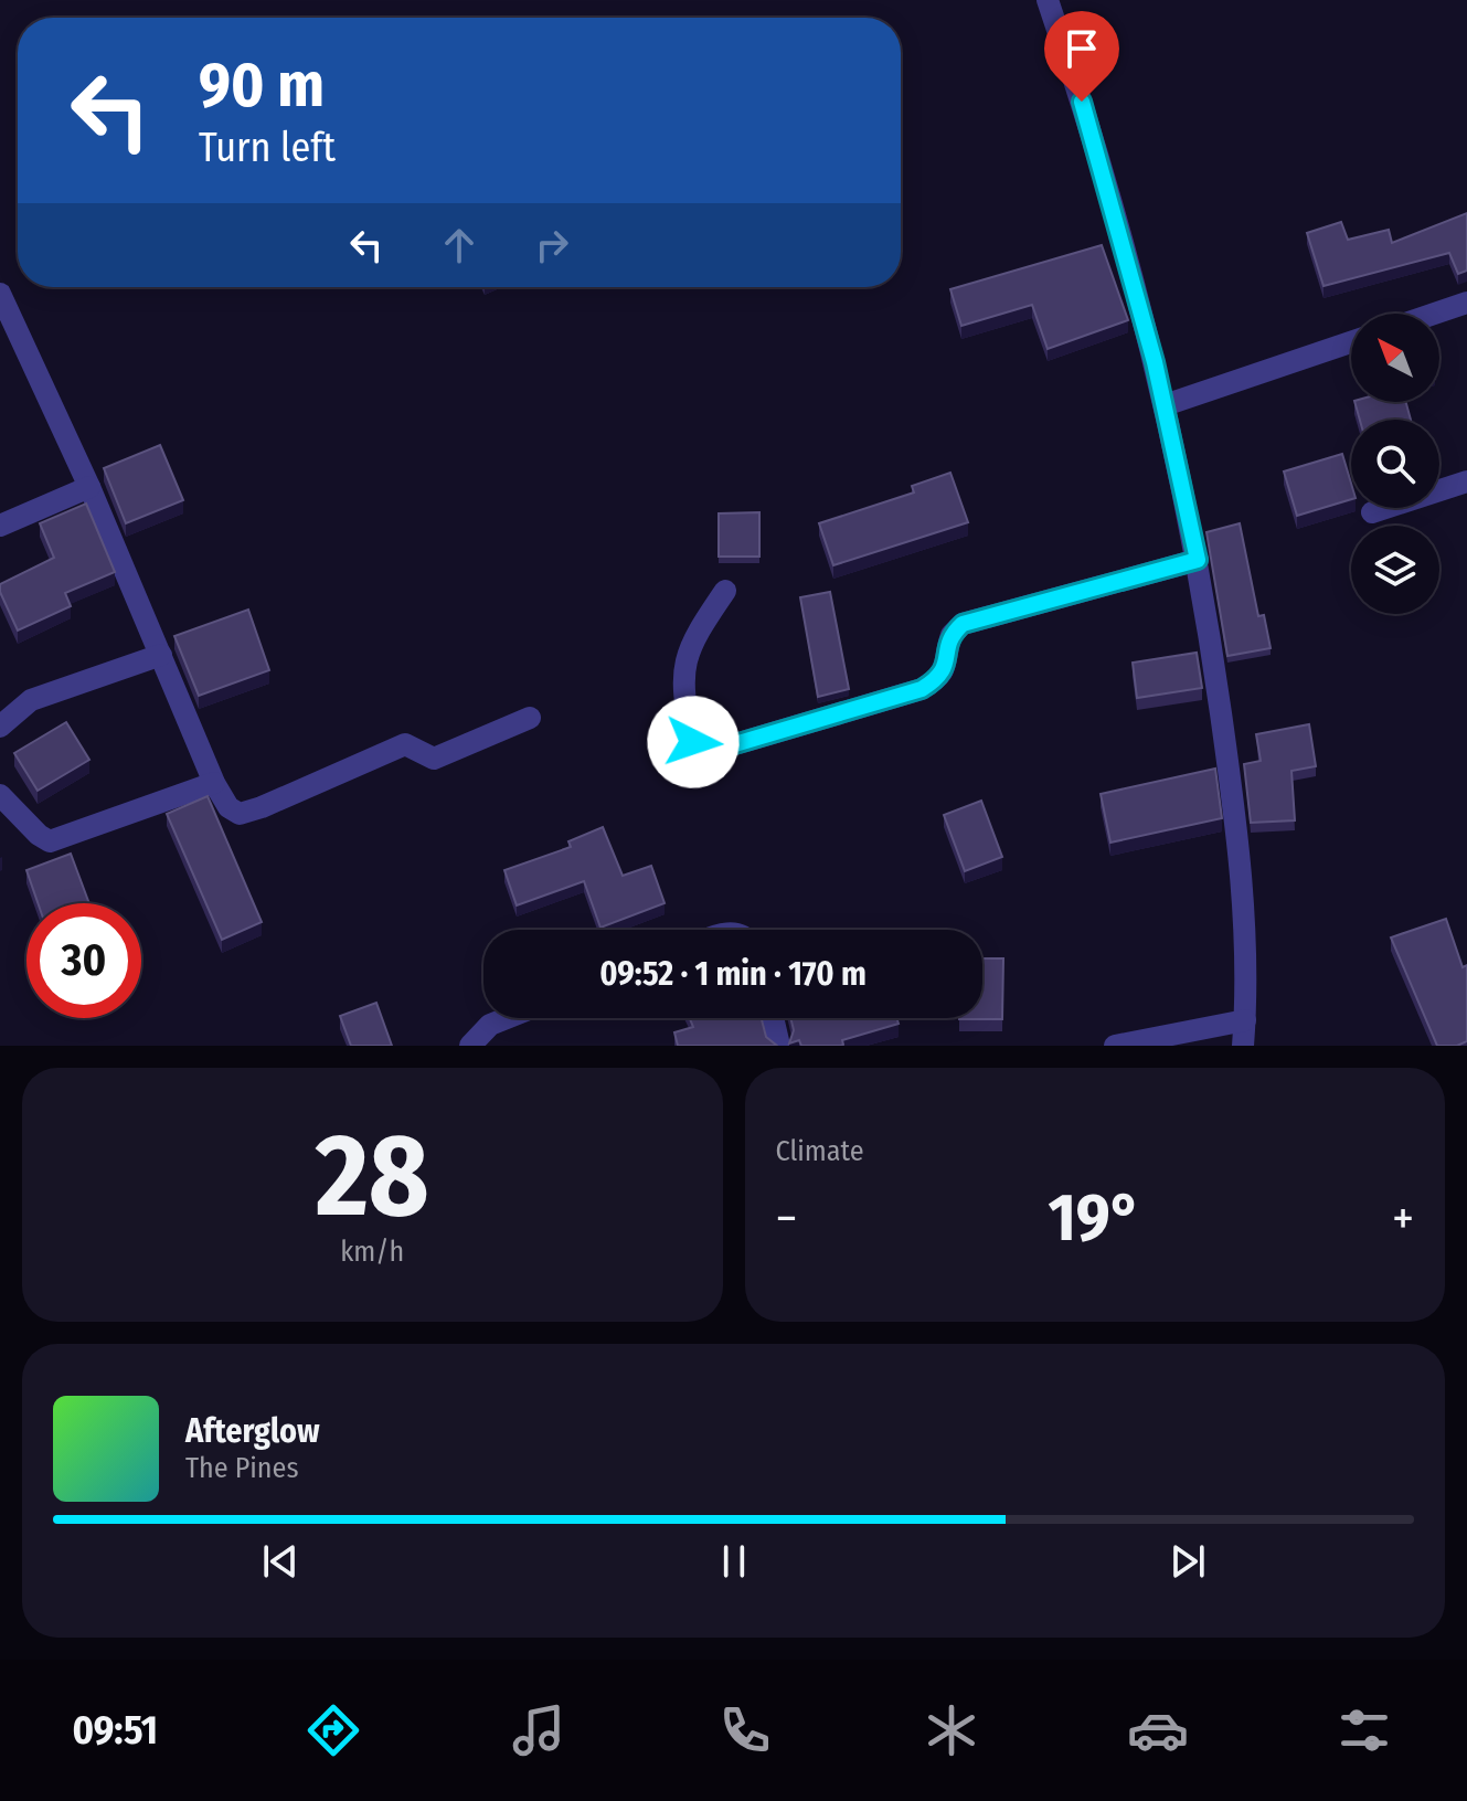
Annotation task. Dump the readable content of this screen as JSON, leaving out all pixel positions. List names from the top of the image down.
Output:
{
  "north": "top left",
  "page": {
    "turn": ["90 m", "Turn left"],
    "limit": "30",
    "trip": "09:52 · 1 min · 170 m",
    "tile": [
      ["28", "km/h"],
      "Climate"
    ],
    "heat": ["−", "19°", "+"],
    "song": ["Afterglow", "The Pines"],
    "tabs": "09:51"
  }
}
